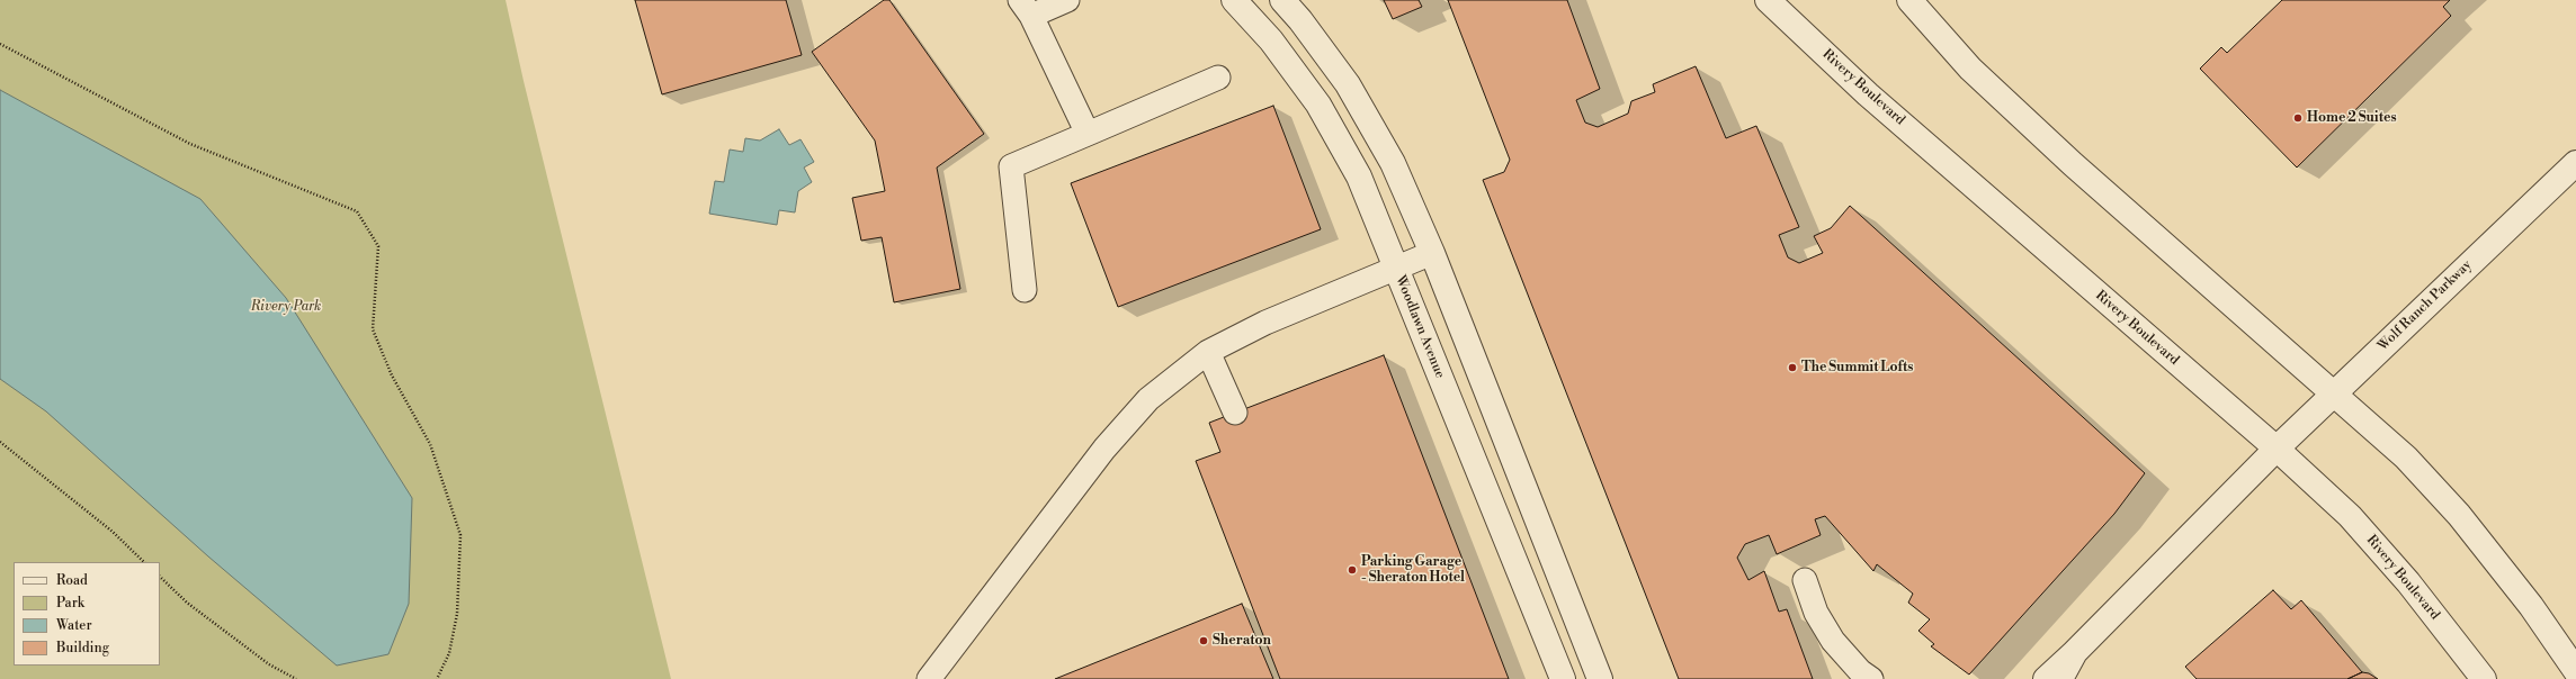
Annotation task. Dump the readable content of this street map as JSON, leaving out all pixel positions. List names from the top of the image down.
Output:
{
  "streets": {
    "street": ["Rivery Boulevard", "Wolf Ranch Parkway", "Woodlawn Avenue"]
  },
  "crossings": [
    ["Rivery Boulevard", "Wolf Ranch Parkway"]
  ],
  "parks": ["Rivery Park"],
  "places": [
    "Home 2 Suites",
    "The Summit Lofts",
    "Parking Garage - Sheraton Hotel",
    "Sheraton"
  ],
  "legend": [
    "Road",
    "Park",
    "Water",
    "Building"
  ]
}
